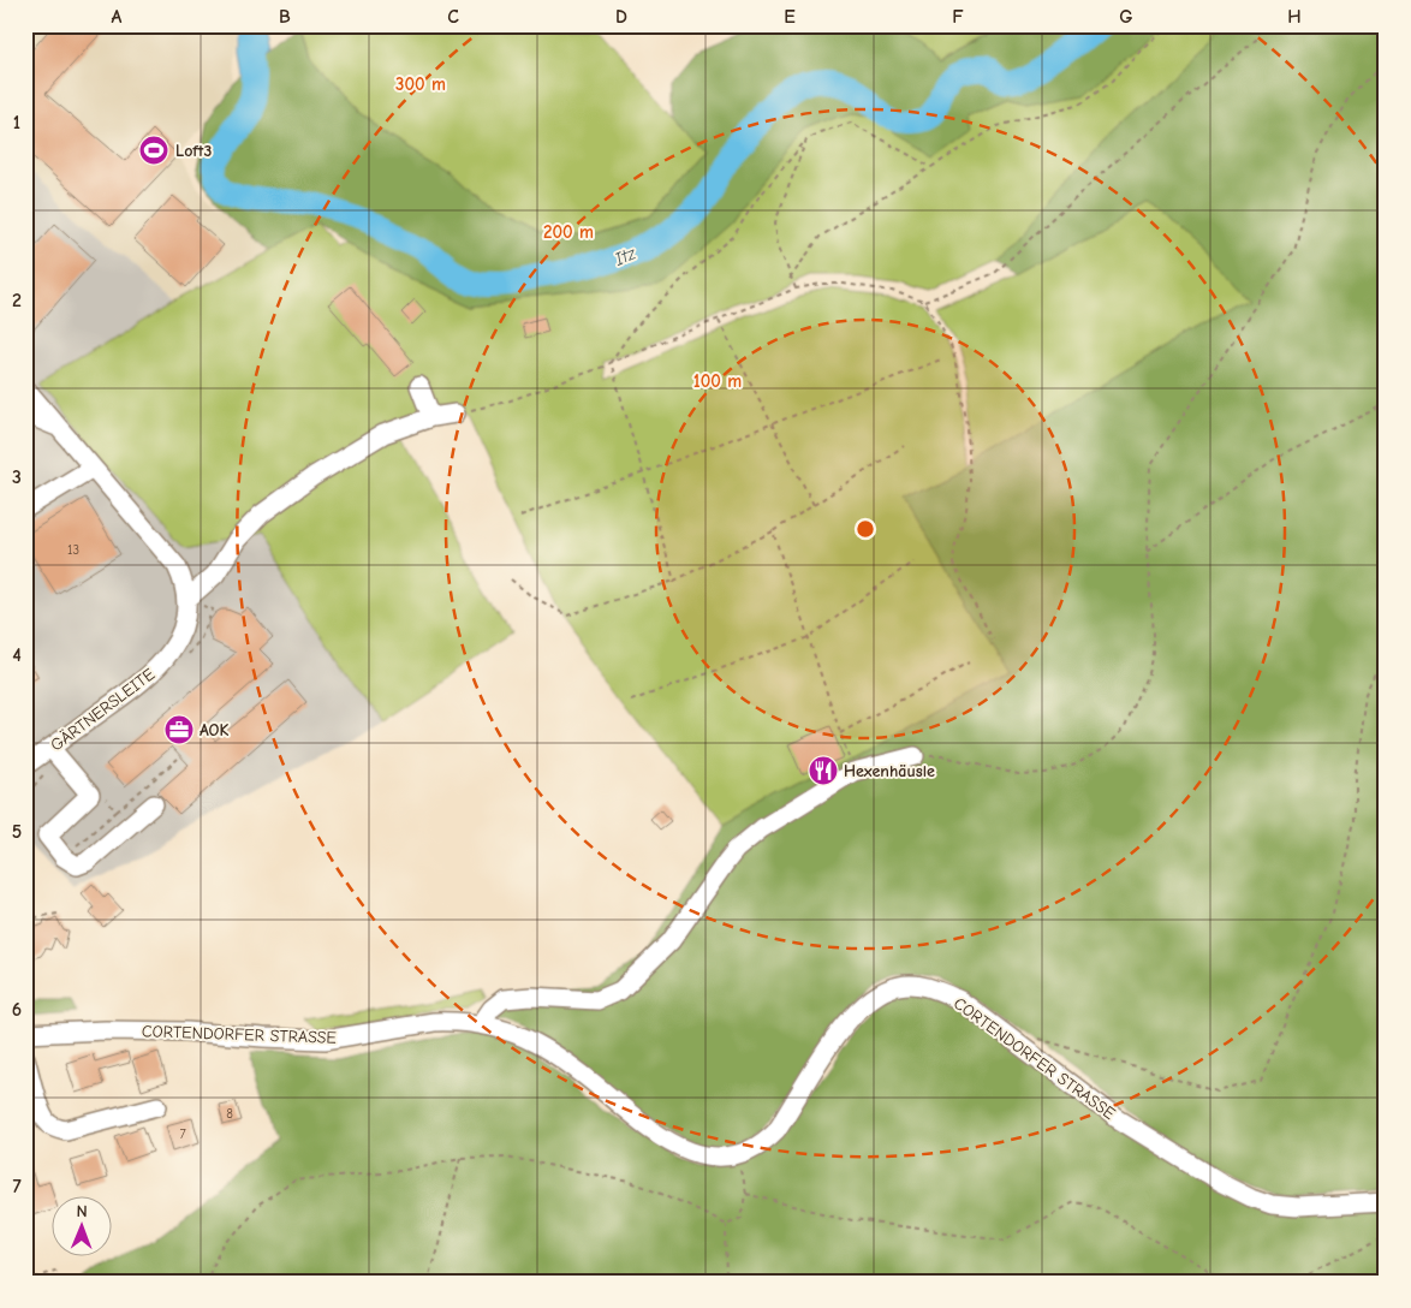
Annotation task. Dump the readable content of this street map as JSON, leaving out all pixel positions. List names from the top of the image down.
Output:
{
  "streets": {
    "street": ["GÄRTNERSLEITE", "CORTENDORFER STRASSE"]
  },
  "water": ["Itz"],
  "places": {
    "sports": ["Loft3"],
    "office": ["AOK"],
    "restaurant": ["Hexenhäusle"]
  },
  "house_numbers": ["13", "8", "7"],
  "north": "top",
  "grid": {
    "columns": [
      "A",
      "B",
      "C",
      "D",
      "E",
      "F",
      "G",
      "H"
    ],
    "rows": [
      "1",
      "2",
      "3",
      "4",
      "5",
      "6",
      "7"
    ]
  },
  "rings": ["300 m", "200 m", "100 m"]
}
